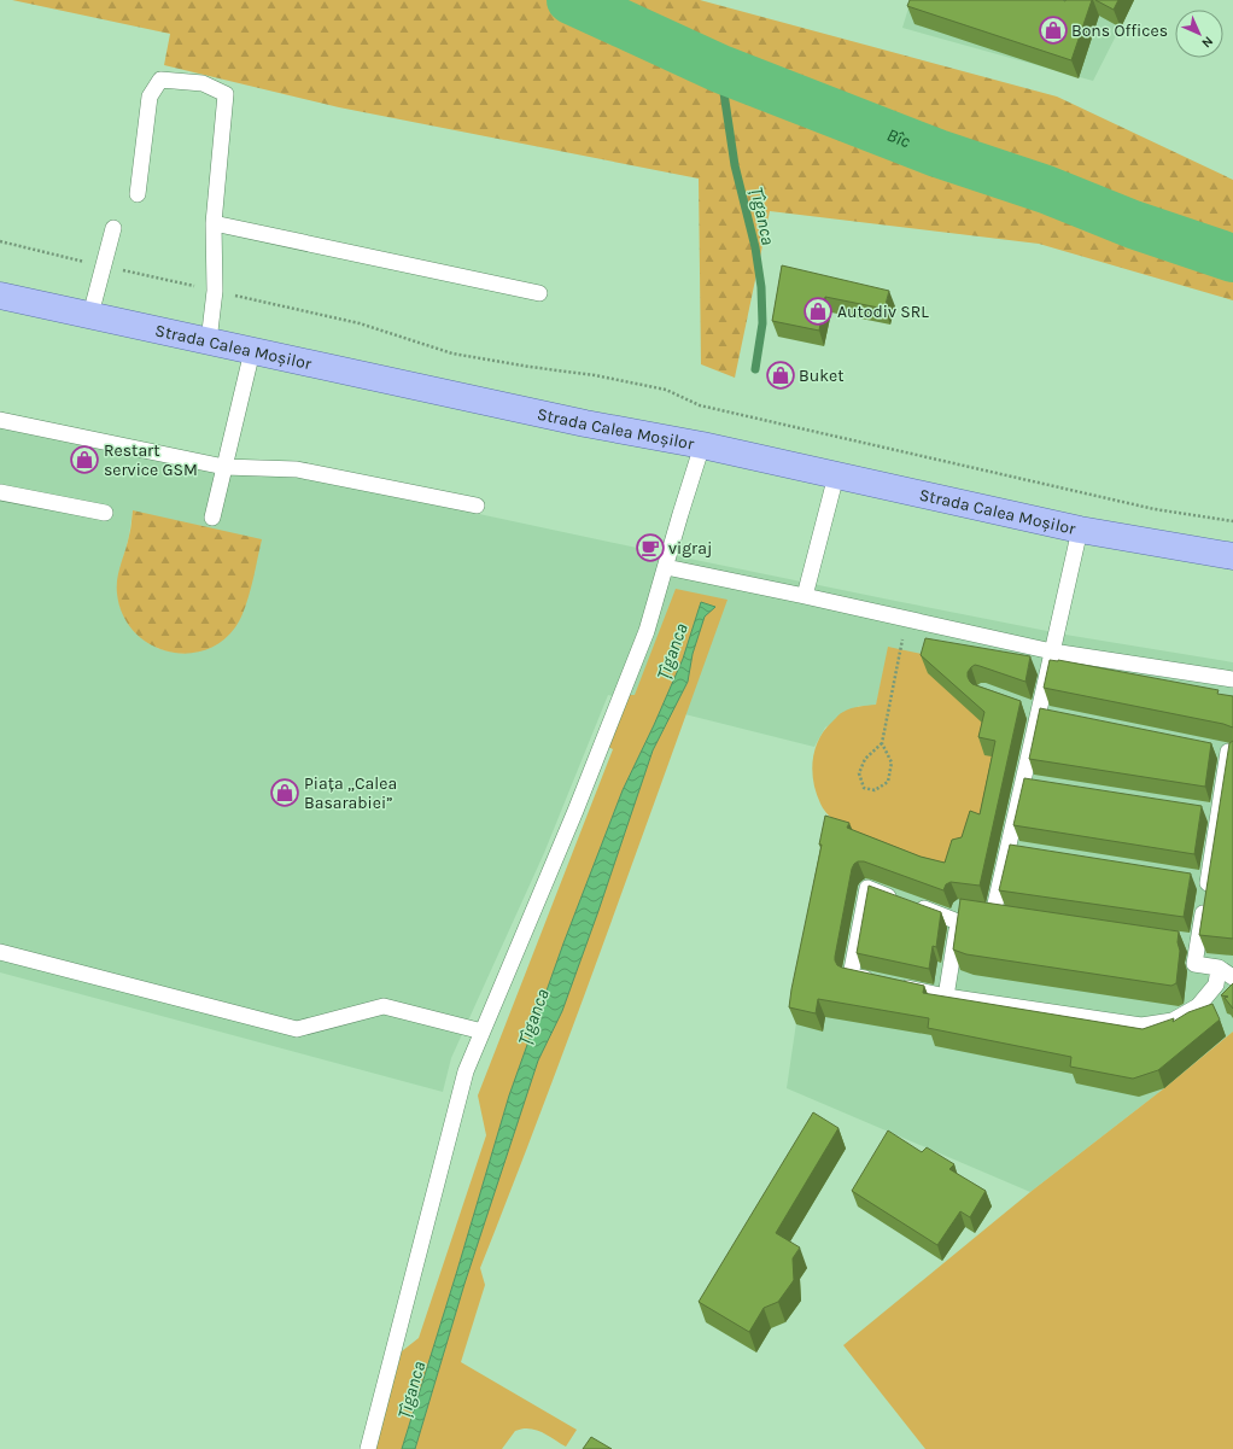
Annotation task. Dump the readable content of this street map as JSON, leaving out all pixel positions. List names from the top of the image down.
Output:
{
  "streets": {
    "main road": ["Strada Calea Moșilor"]
  },
  "water": ["Bîc", "Țîganca"],
  "places": {
    "shop": [
      "Bons Offices",
      "Autodiv SRL",
      "Buket",
      "Restart service GSM",
      "Piața „Calea Basarabiei”"
    ],
    "cafe": ["vigraj"]
  },
  "north": "bottom right"
}
